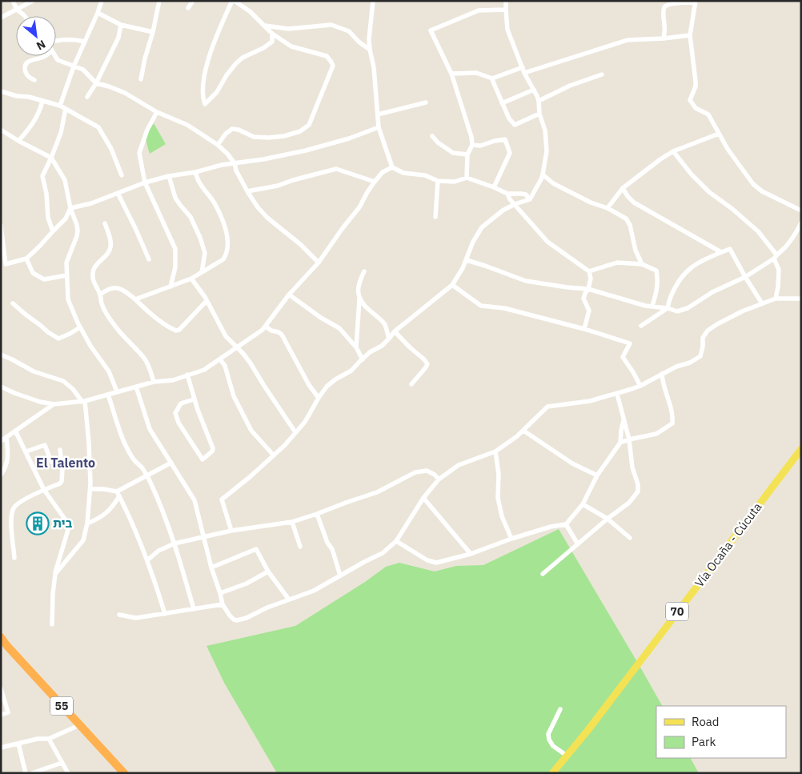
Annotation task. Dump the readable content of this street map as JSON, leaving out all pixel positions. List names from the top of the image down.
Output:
{
  "streets": {
    "highway": ["55"],
    "main road": ["Vía Ocaña - Cúcuta", "70"]
  },
  "districts": ["El Talento"],
  "places": {
    "building": ["בית"]
  },
  "legend": ["Road", "Park"],
  "north": "bottom right"
}
